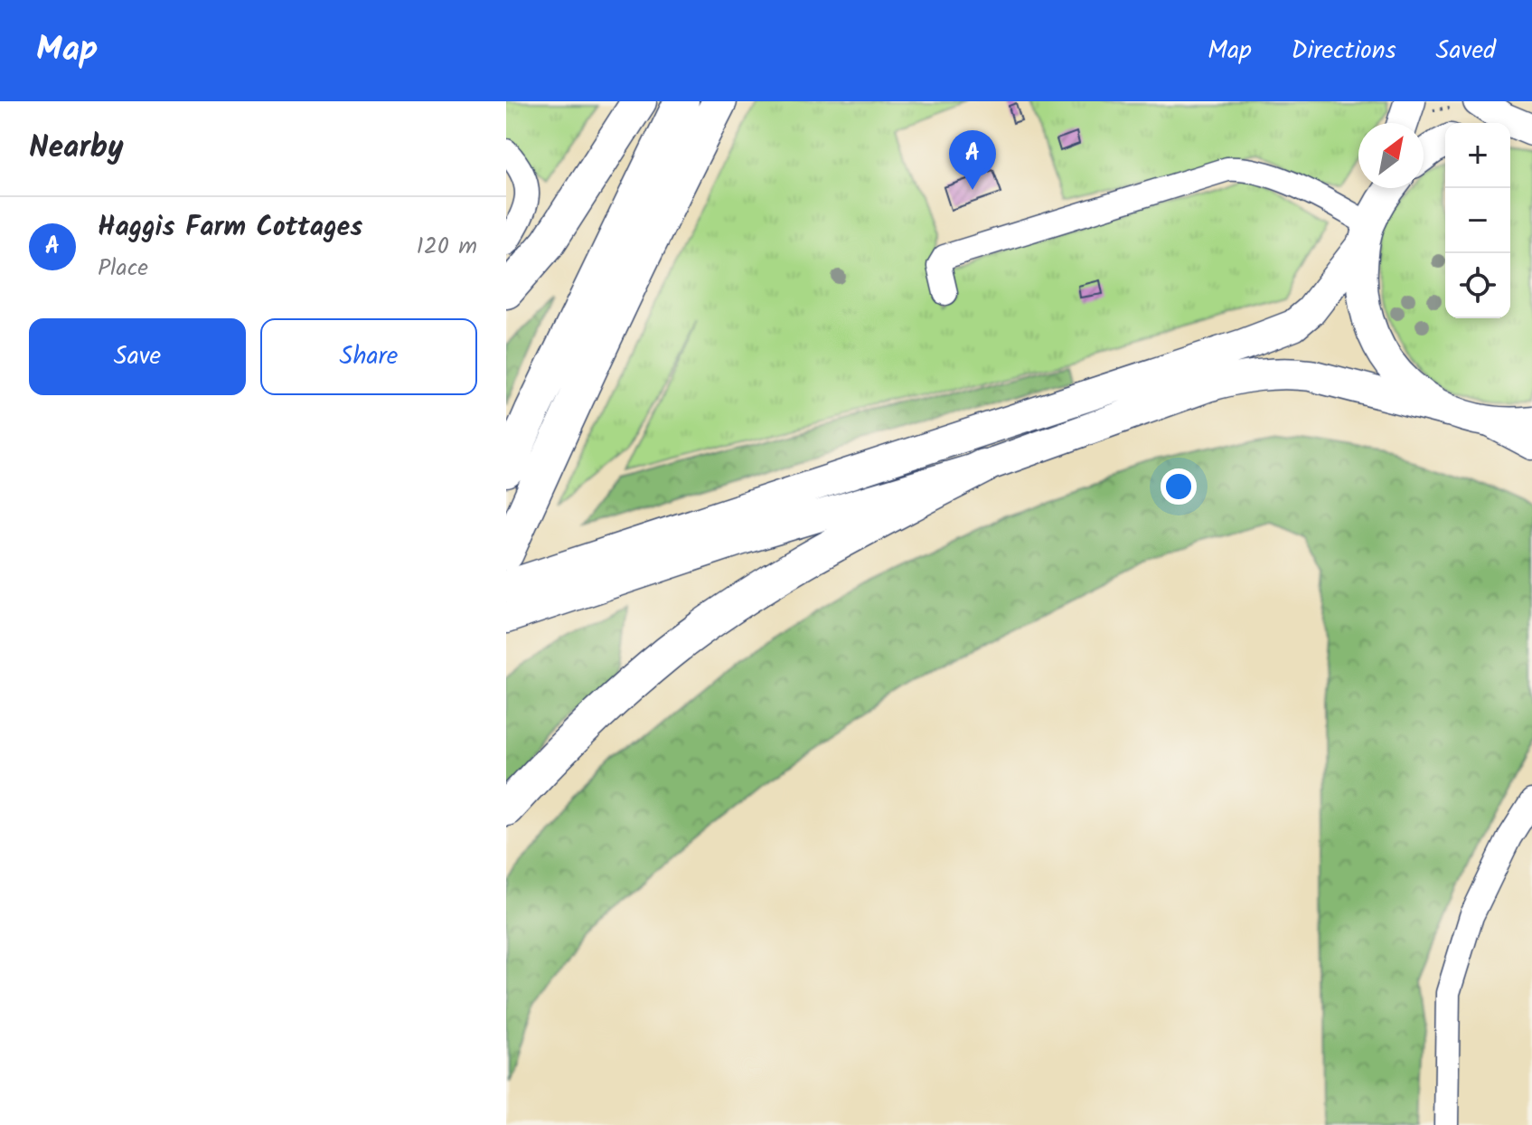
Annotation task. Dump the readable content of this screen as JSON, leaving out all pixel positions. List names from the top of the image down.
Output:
{
  "north": "top right",
  "page": {
    "header": "Map",
    "nav": ["Map", "Directions", "Saved"],
    "heading": "Nearby",
    "map_buttons": ["+", "−"],
    "pins": "A",
    "list": [
      {
        "mark": "A",
        "name": "Haggis Farm Cottages",
        "note": "Place",
        "value": "120 m"
      }
    ],
    "buttons": ["Save", "Share"]
  }
}
